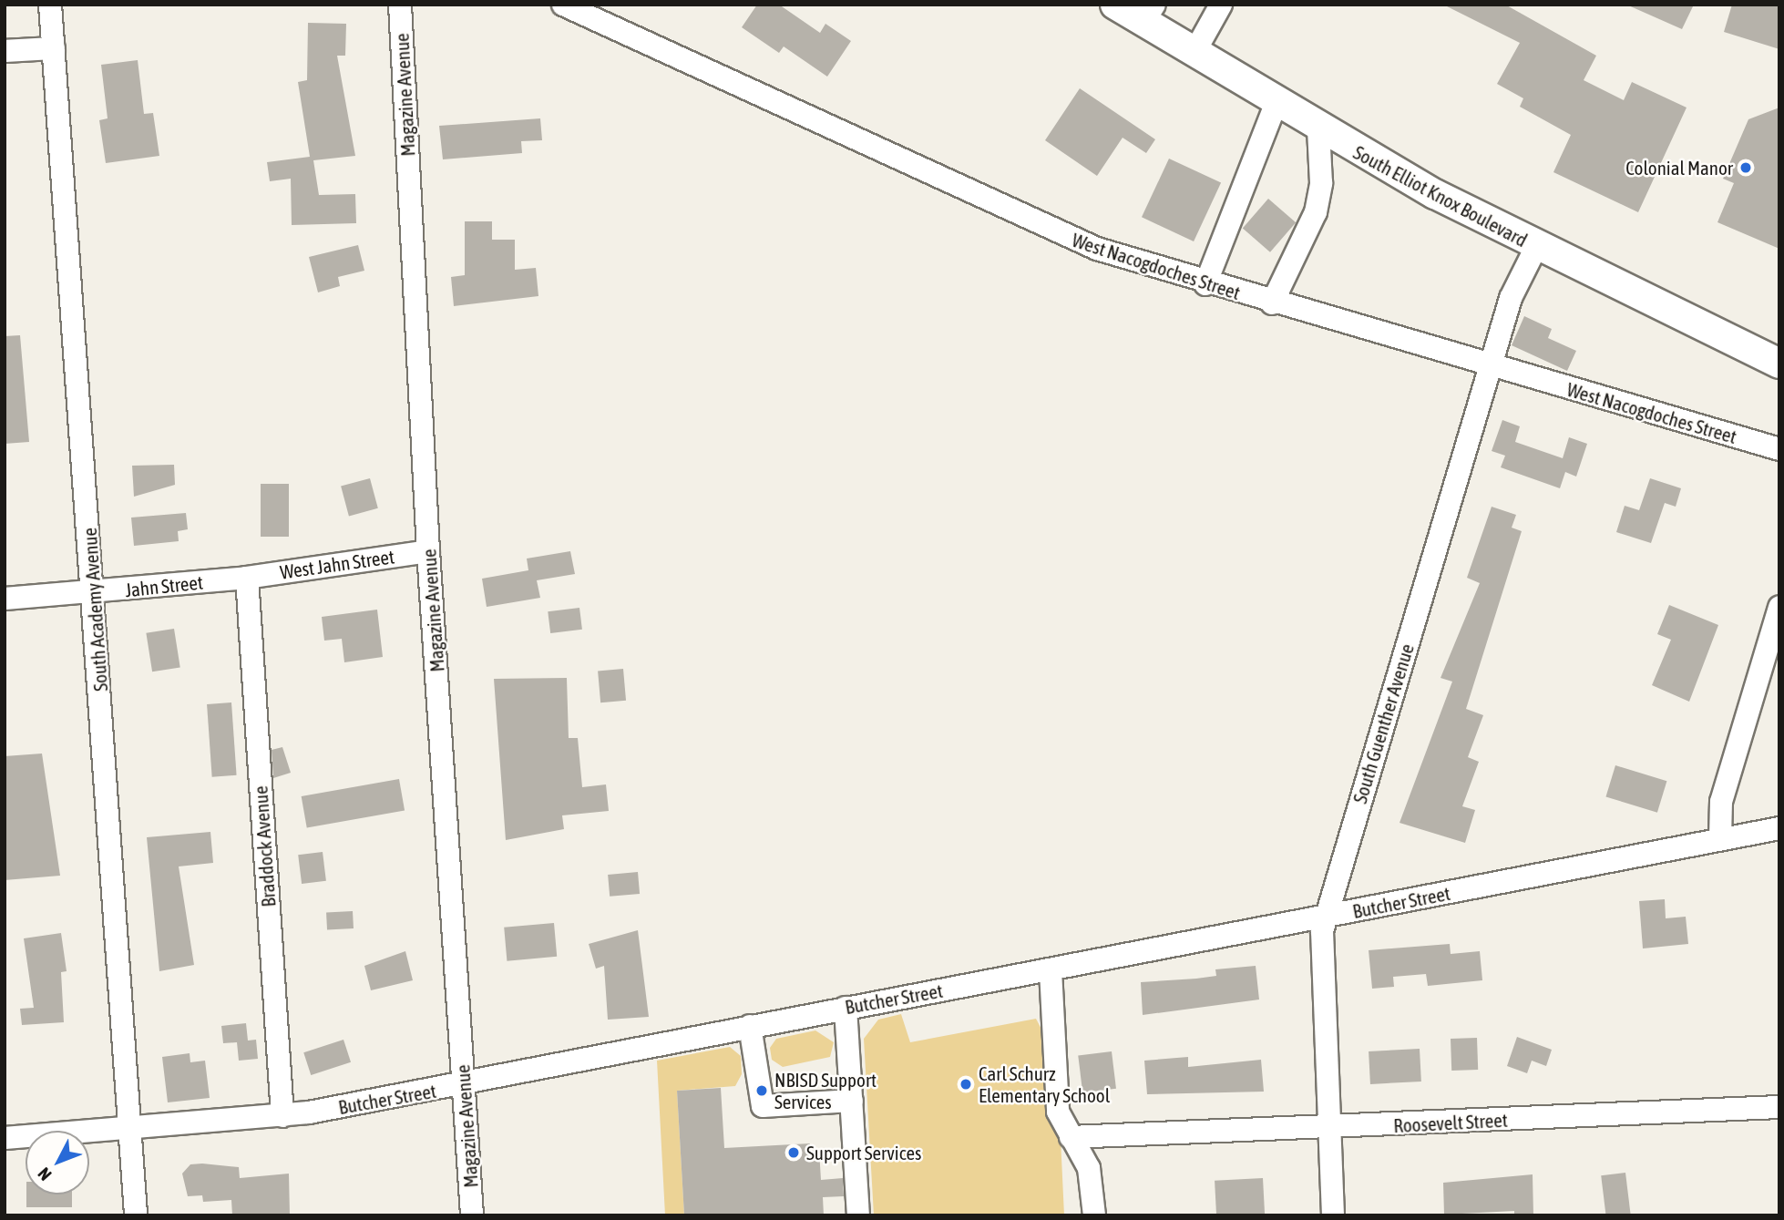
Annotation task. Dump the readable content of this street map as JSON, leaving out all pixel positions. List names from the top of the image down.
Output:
{
  "streets": {
    "main road": ["South Elliot Knox Boulevard"],
    "street": [
      "Magazine Avenue",
      "West Nacogdoches Street",
      "West Jahn Street",
      "Jahn Street",
      "South Academy Avenue",
      "South Guenther Avenue",
      "Braddock Avenue",
      "Butcher Street",
      "Roosevelt Street"
    ]
  },
  "crossings": [
    ["Magazine Avenue", "West Jahn Street"],
    ["Magazine Avenue", "Butcher Street"],
    ["South Elliot Knox Boulevard", "South Guenther Avenue"],
    ["West Nacogdoches Street", "South Guenther Avenue"],
    ["West Jahn Street", "Jahn Street"],
    ["West Jahn Street", "Braddock Avenue"],
    ["Jahn Street", "South Academy Avenue"],
    ["Jahn Street", "Braddock Avenue"],
    ["South Academy Avenue", "Butcher Street"],
    ["South Guenther Avenue", "Butcher Street"],
    ["South Guenther Avenue", "Roosevelt Street"],
    ["Braddock Avenue", "Butcher Street"]
  ],
  "places": [
    "Colonial Manor",
    "Carl Schurz Elementary School",
    "NBISD Support Services",
    "Support Services"
  ],
  "north": "bottom left"
}
